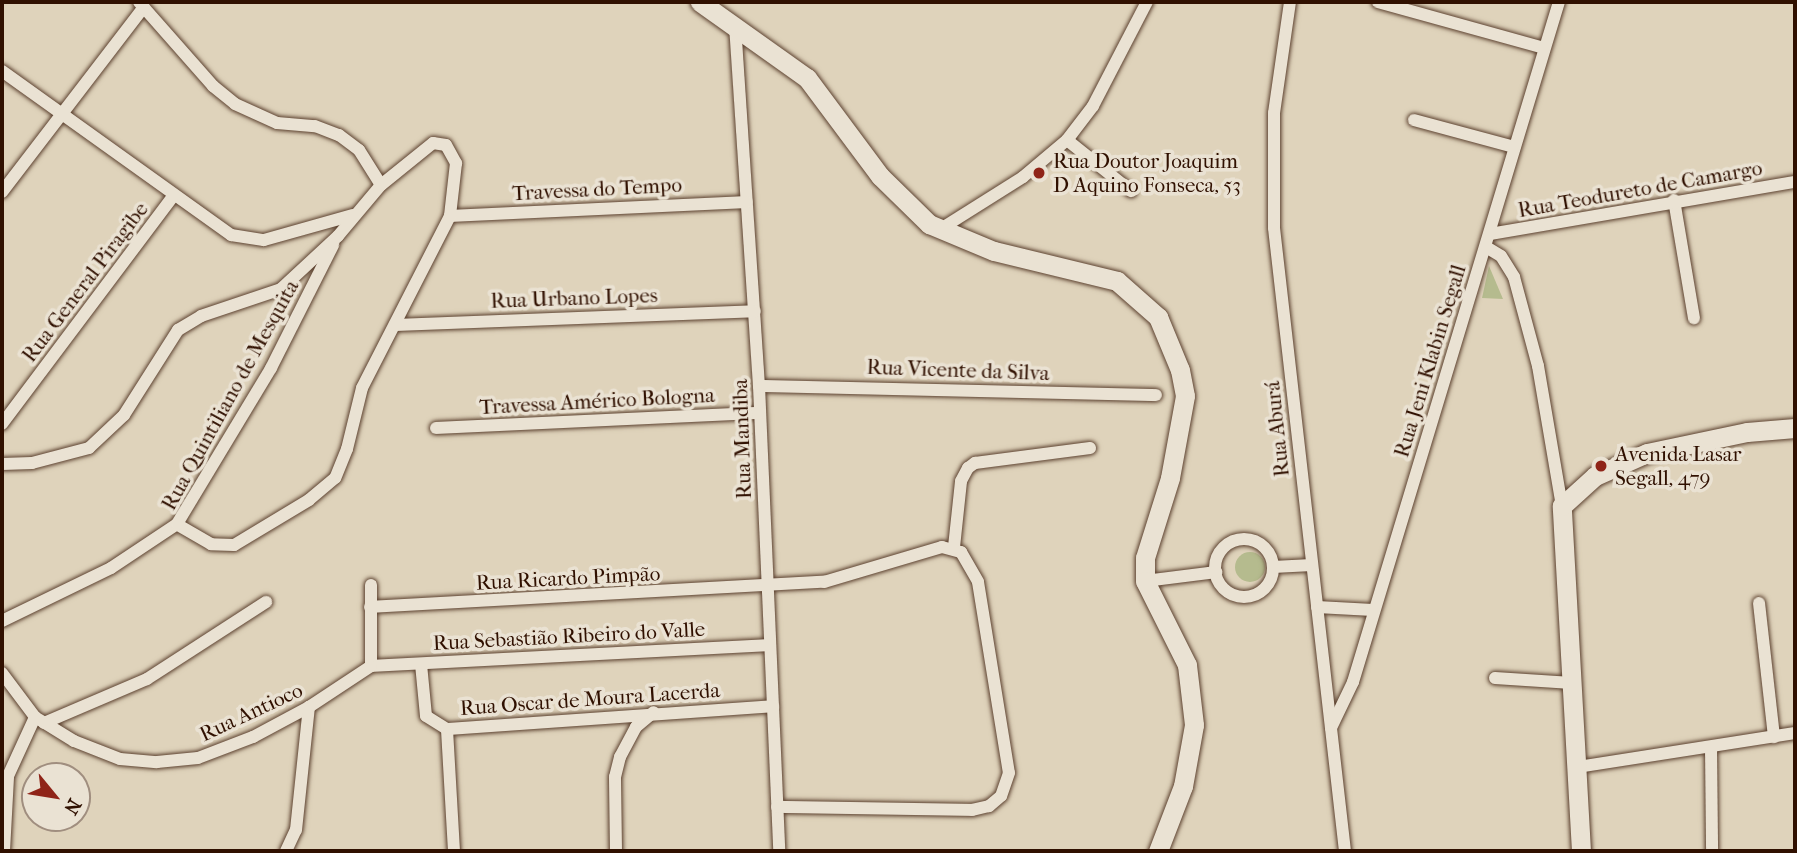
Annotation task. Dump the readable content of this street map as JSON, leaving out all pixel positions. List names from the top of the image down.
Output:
{
  "streets": {
    "street": [
      "Travessa do Tempo",
      "Rua Teodureto de Camargo",
      "Rua General Piragibe",
      "Rua Urbano Lopes",
      "Rua Jeni Klabin Segall",
      "Rua Vicente da Silva",
      "Rua Quintiliano de Mesquita",
      "Travessa Américo Bologna",
      "Rua Aburá",
      "Rua Mandiba",
      "Rua Ricardo Pimpão",
      "Rua Sebastião Ribeiro do Valle",
      "Rua Oscar de Moura Lacerda",
      "Rua Antioco"
    ]
  },
  "crossings": [
    ["Travessa do Tempo", "Rua Quintiliano de Mesquita"],
    ["Travessa do Tempo", "Rua Mandiba"],
    ["Rua Teodureto de Camargo", "Rua Jeni Klabin Segall"],
    ["Rua Urbano Lopes", "Rua Quintiliano de Mesquita"],
    ["Rua Urbano Lopes", "Rua Mandiba"],
    ["Rua Jeni Klabin Segall", "Rua Aburá"],
    ["Rua Vicente da Silva", "Rua Mandiba"],
    ["Travessa Américo Bologna", "Rua Mandiba"],
    ["Rua Mandiba", "Rua Ricardo Pimpão"],
    ["Rua Mandiba", "Rua Sebastião Ribeiro do Valle"],
    ["Rua Mandiba", "Rua Oscar de Moura Lacerda"],
    ["Rua Sebastião Ribeiro do Valle", "Rua Antioco"]
  ],
  "places": ["Rua Doutor Joaquim D Aquino Fonseca, 53", "Avenida Lasar Segall, 479"],
  "north": "bottom right"
}
